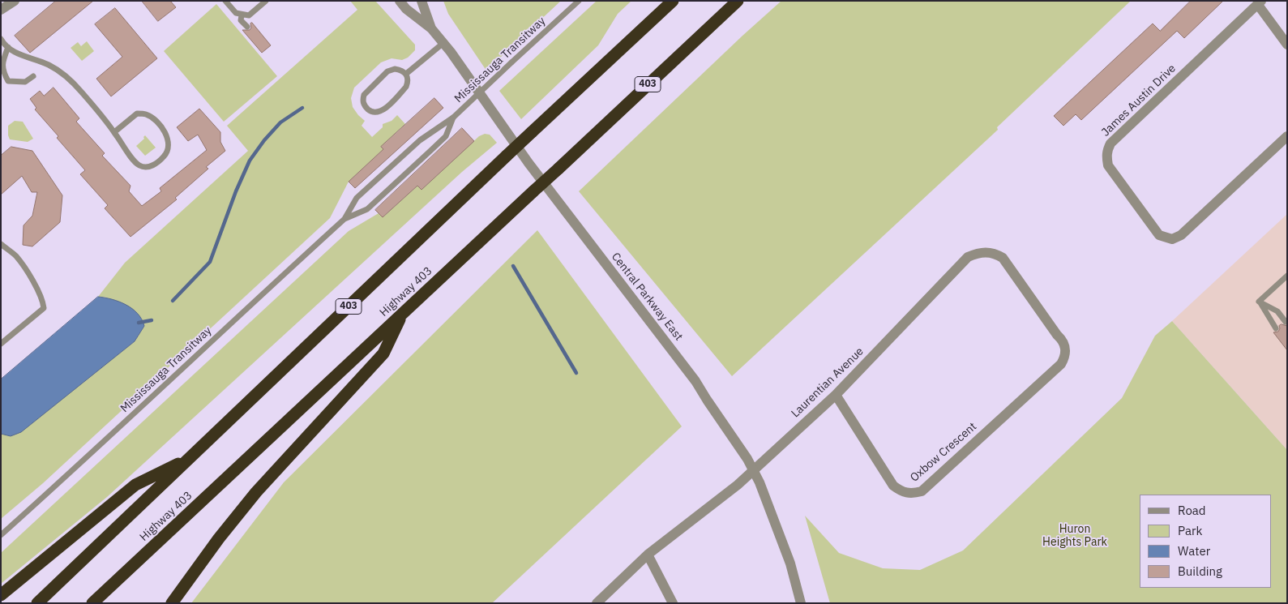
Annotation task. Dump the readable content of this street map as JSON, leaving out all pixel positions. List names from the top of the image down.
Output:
{
  "streets": {
    "highway": ["403", "Highway 403"],
    "street": [
      "James Austin Drive",
      "Central Parkway East",
      "Laurentian Avenue",
      "Oxbow Crescent"
    ],
    "lane": ["Mississauga Transitway"]
  },
  "crossings": [
    ["Central Parkway East", "Laurentian Avenue"],
    ["Laurentian Avenue", "Oxbow Crescent"]
  ],
  "parks": ["Huron Heights Park"],
  "legend": [
    "Road",
    "Park",
    "Water",
    "Building"
  ]
}
